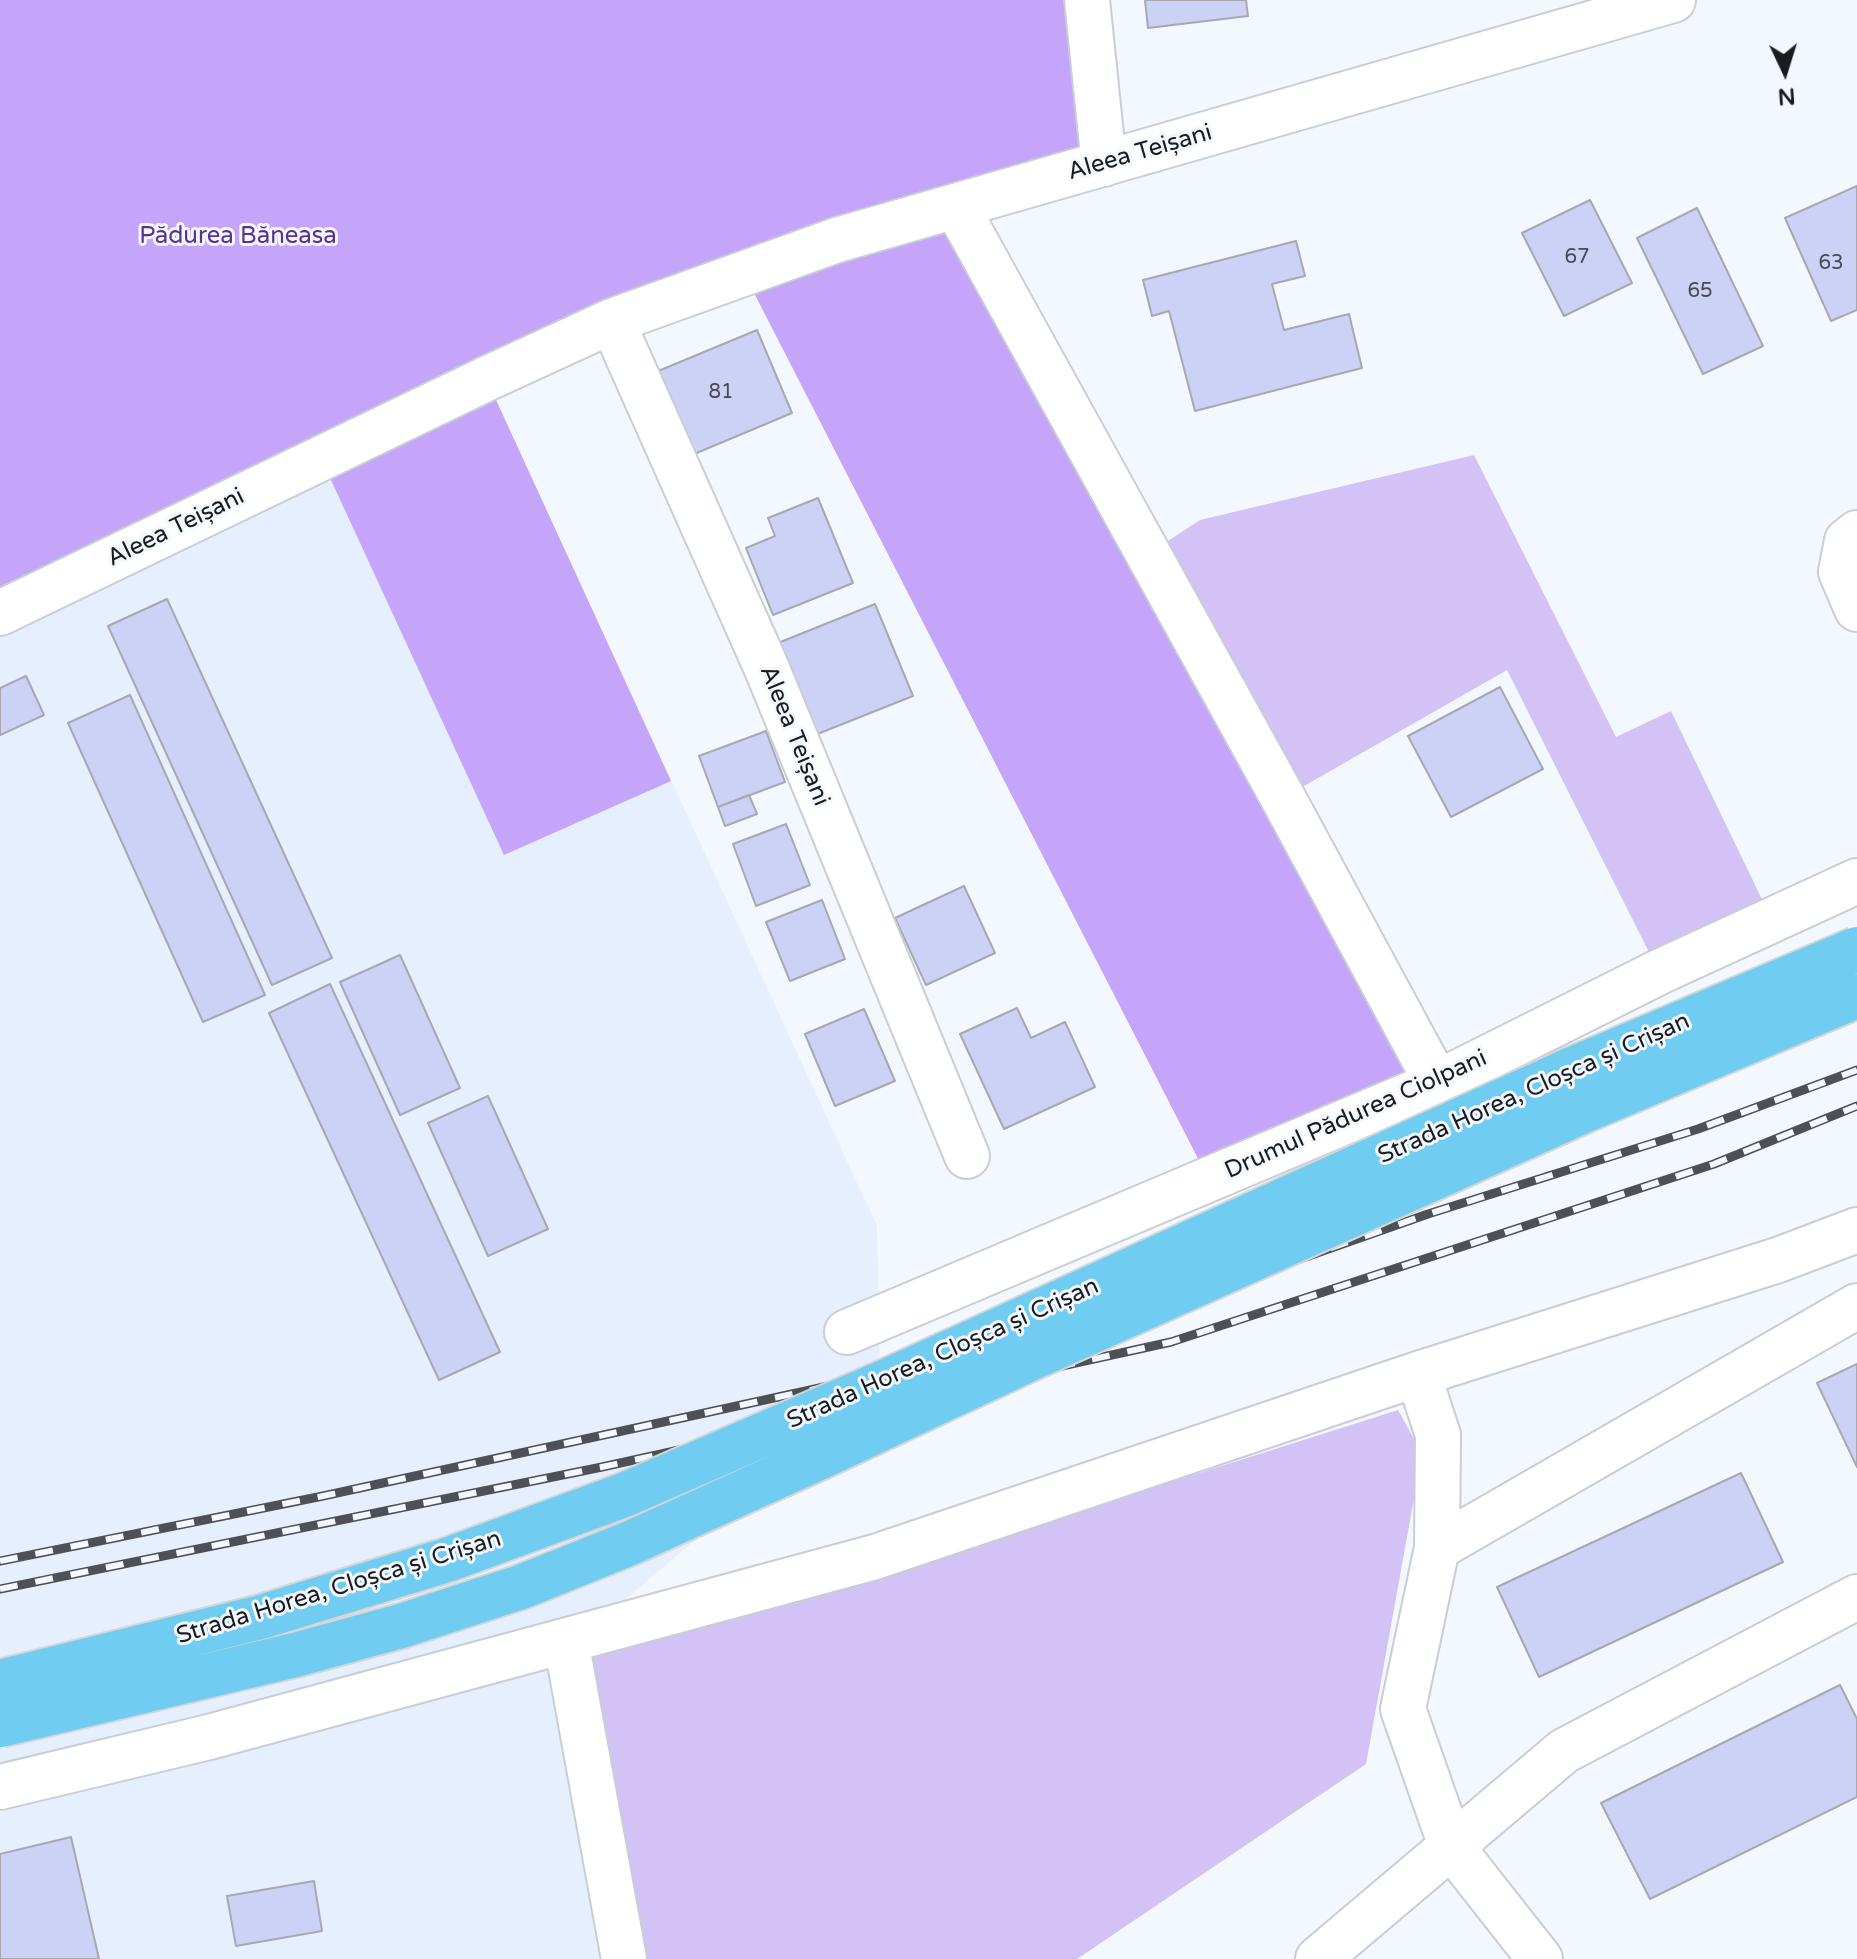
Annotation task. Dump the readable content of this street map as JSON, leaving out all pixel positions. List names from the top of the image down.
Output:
{
  "streets": {
    "main road": ["Strada Horea, Cloșca și Crișan"],
    "street": ["Aleea Teișani", "Drumul Pădurea Ciolpani"]
  },
  "parks": ["Pădurea Băneasa"],
  "house_numbers": [
    "67",
    "63",
    "65",
    "81"
  ],
  "north": "bottom"
}
